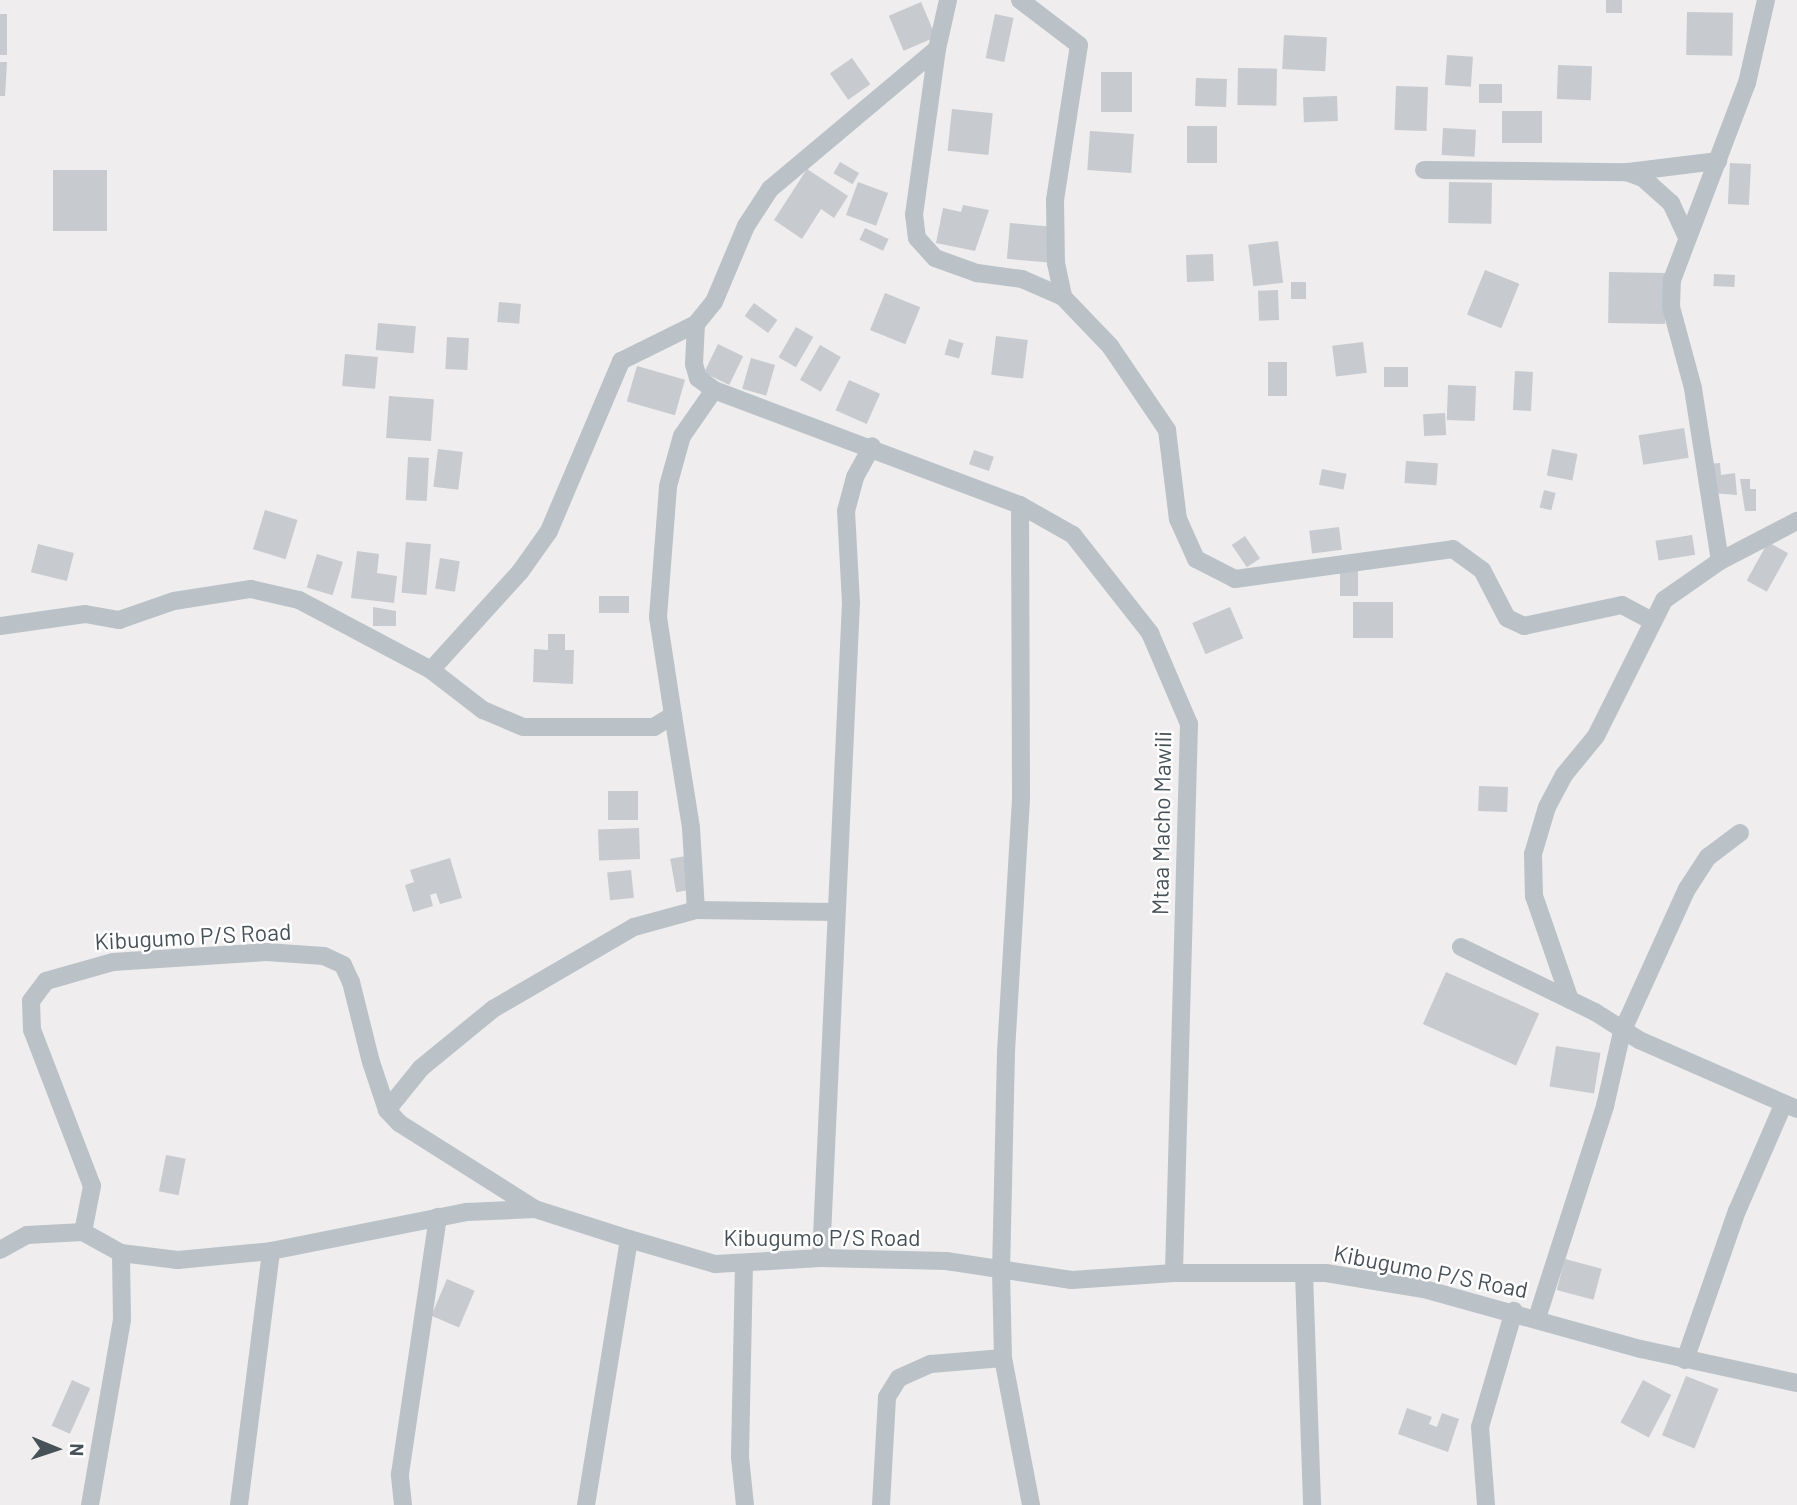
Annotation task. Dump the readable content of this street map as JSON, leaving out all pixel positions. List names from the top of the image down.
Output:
{
  "streets": {
    "street": ["Mtaa Macho Mawili", "Kibugumo P/S Road"]
  },
  "crossings": [
    ["Mtaa Macho Mawili", "Kibugumo P/S Road"]
  ],
  "north": "right"
}
